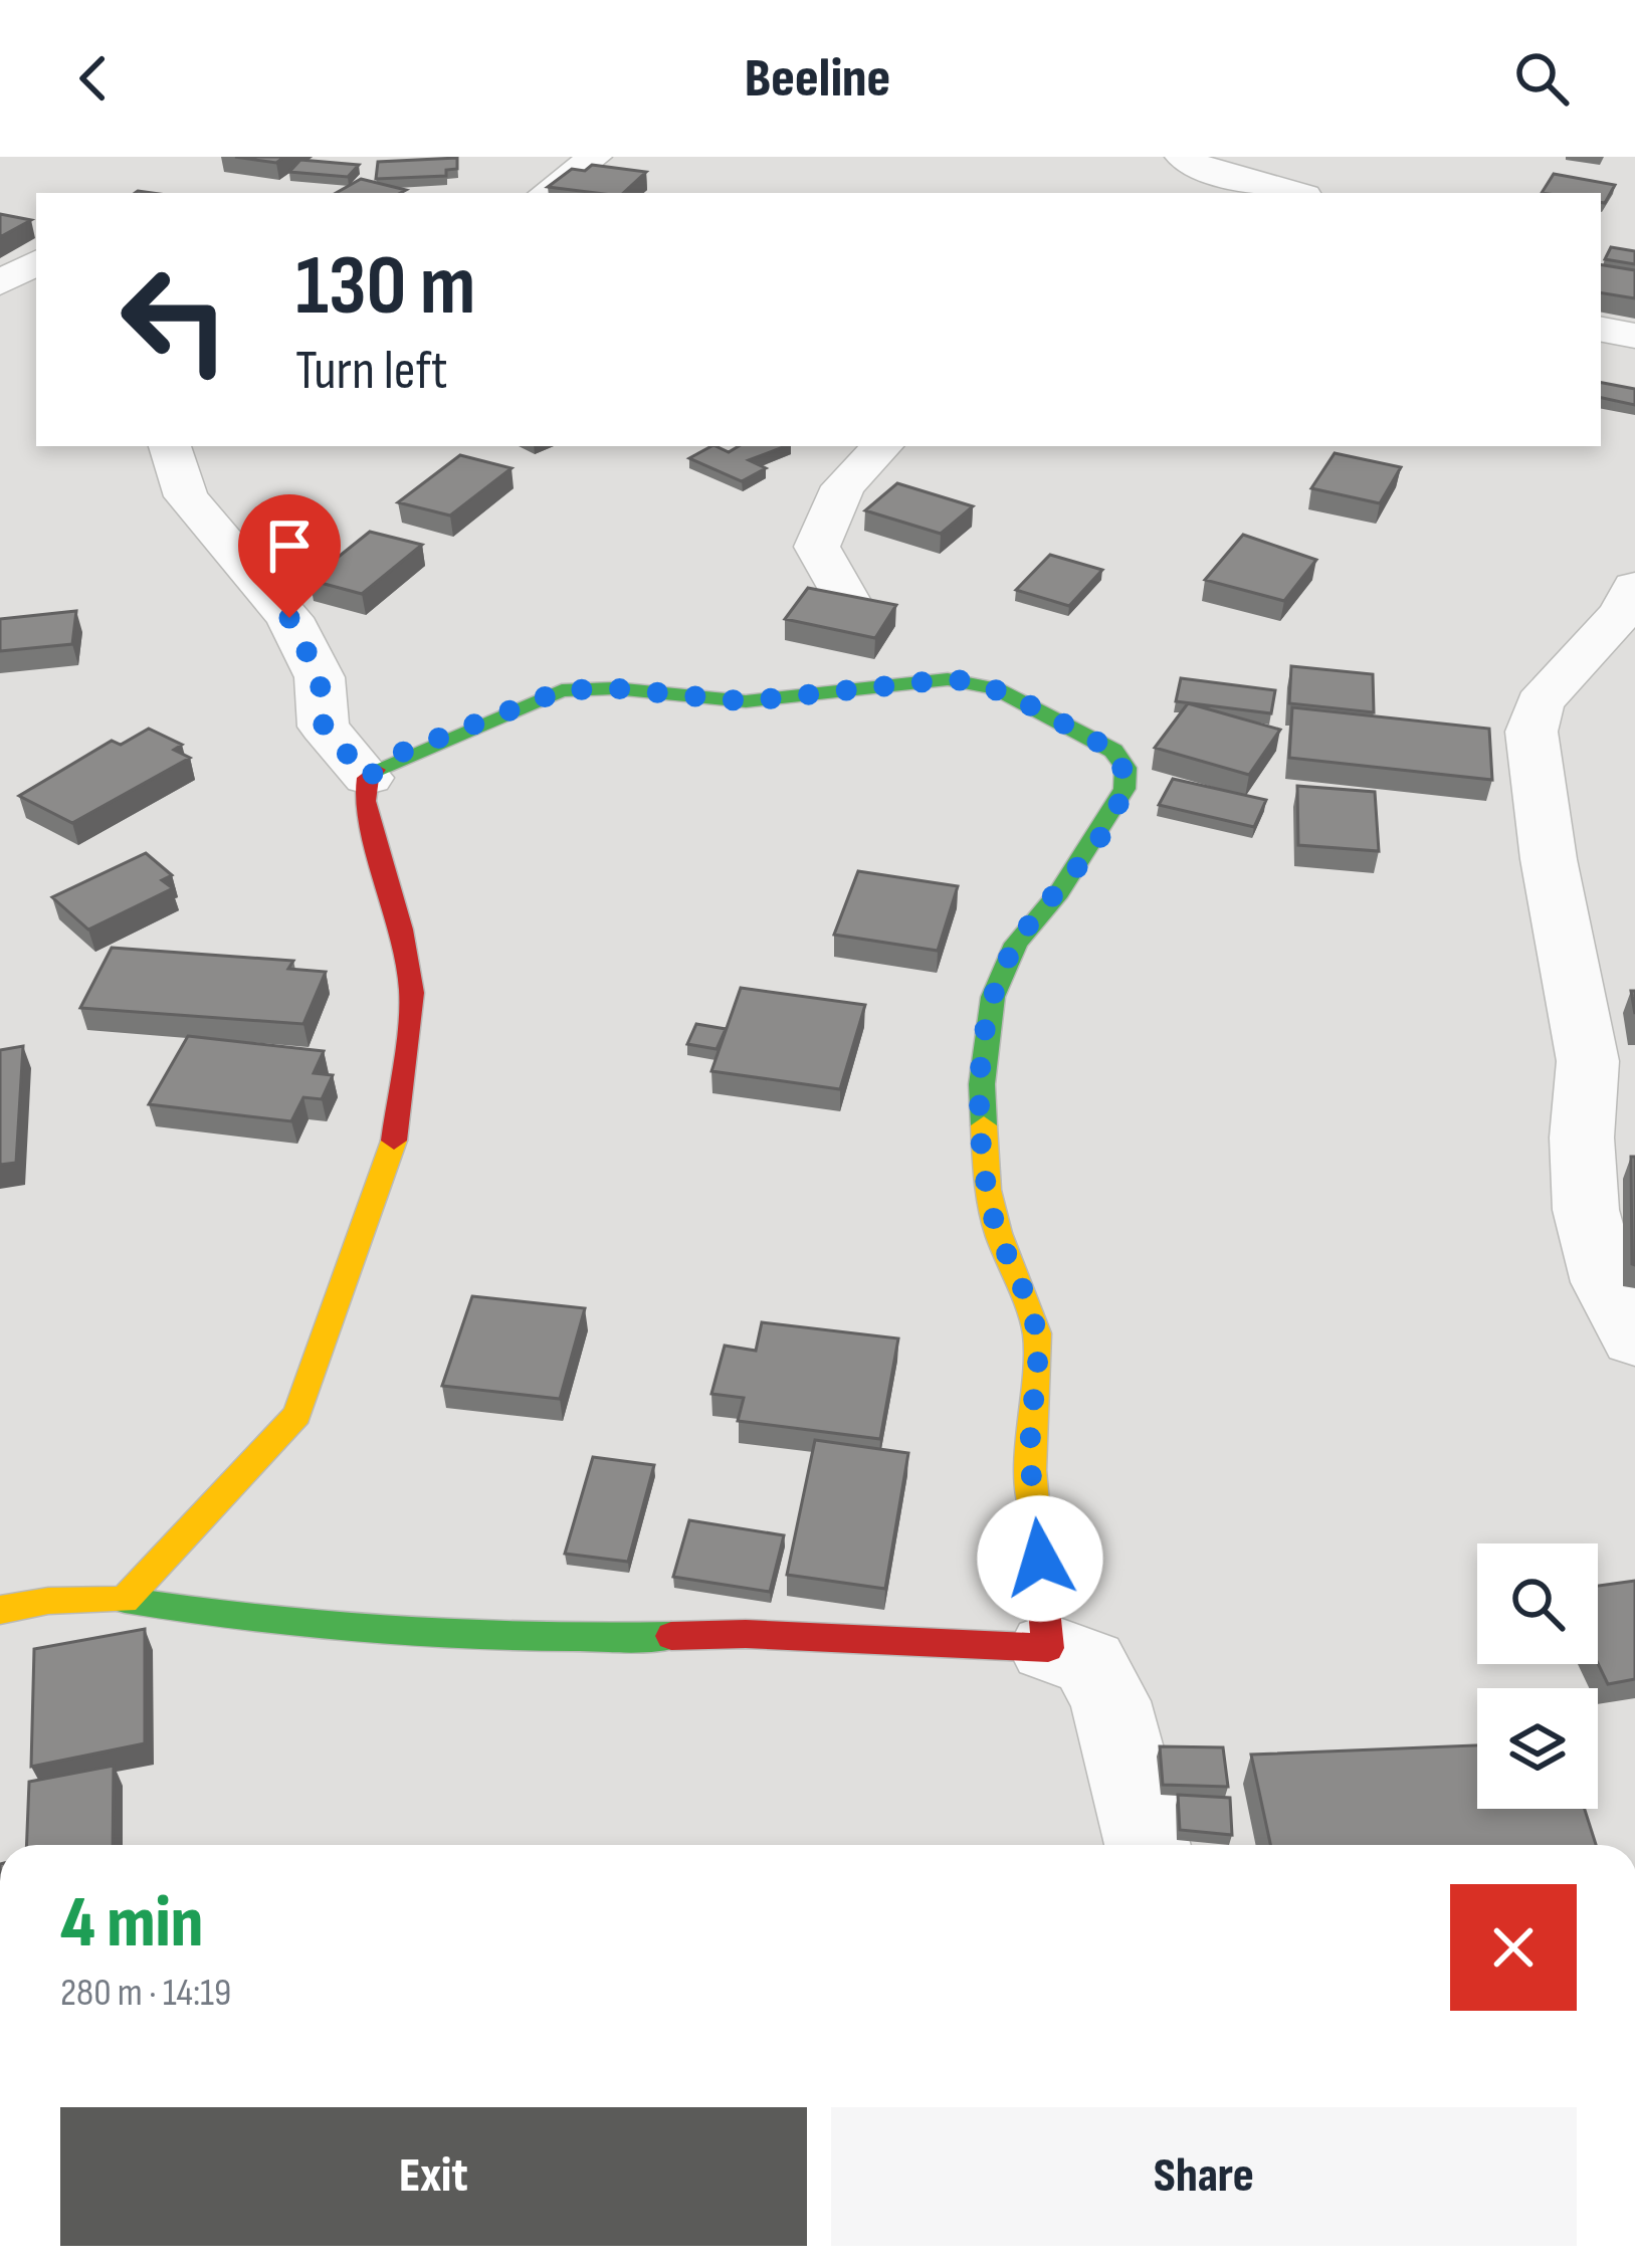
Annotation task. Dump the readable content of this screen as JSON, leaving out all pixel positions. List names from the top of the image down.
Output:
{
  "page": {
    "header": "Beeline",
    "turn": ["130 m", "Turn left"],
    "heading": ["4 min", "280 m · 14:19"],
    "buttons": ["Exit", "Share"]
  }
}
